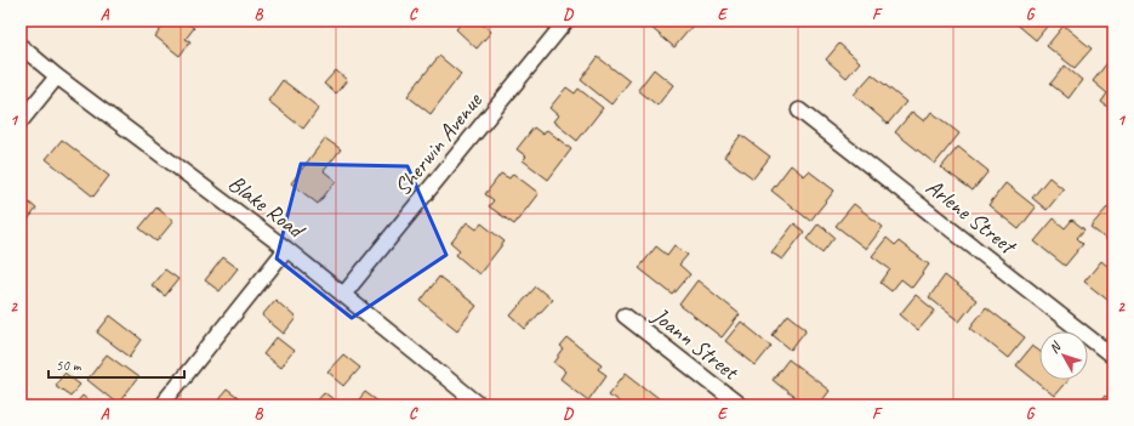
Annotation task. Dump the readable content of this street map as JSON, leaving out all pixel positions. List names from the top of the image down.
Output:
{
  "streets": {
    "street": [
      "Sherwin Avenue",
      "Blake Road",
      "Arlene Street",
      "Joann Street"
    ]
  },
  "crossings": [
    ["Sherwin Avenue", "Blake Road"]
  ],
  "scale_bar": "50 m",
  "north": "top left",
  "grid": {
    "columns": [
      "A",
      "B",
      "C",
      "D",
      "E",
      "F",
      "G"
    ],
    "rows": ["1", "2"]
  }
}
